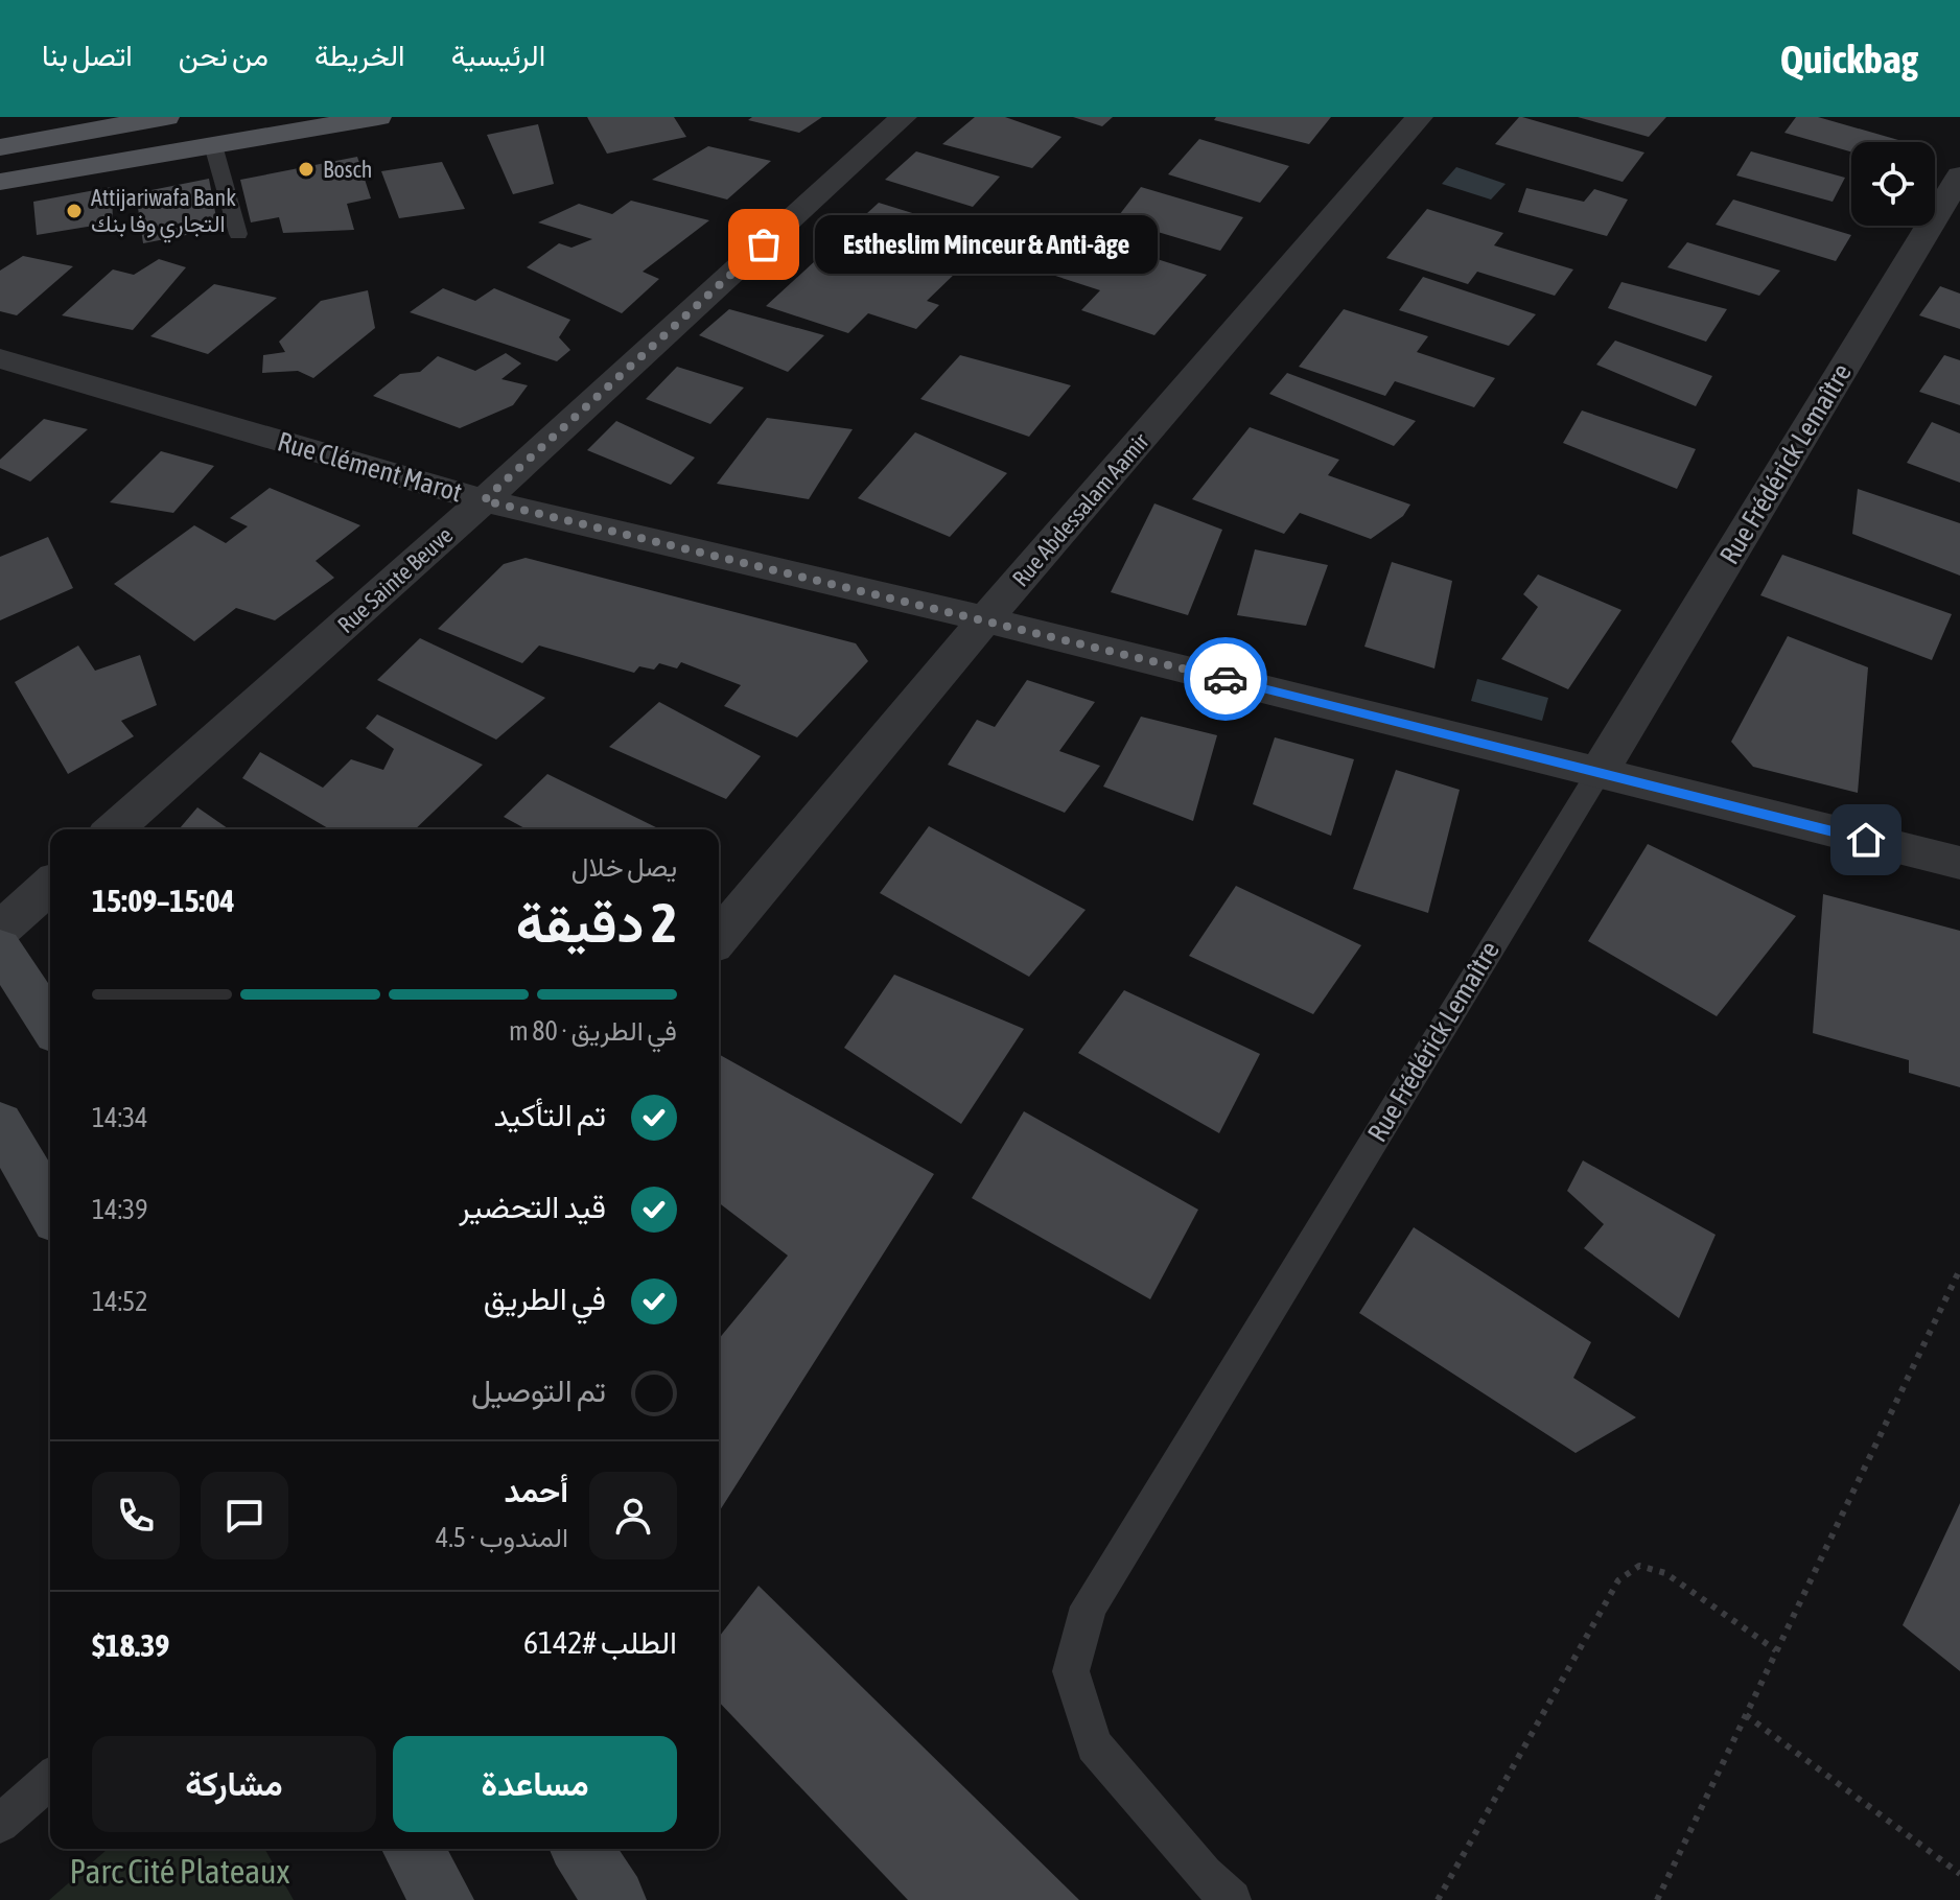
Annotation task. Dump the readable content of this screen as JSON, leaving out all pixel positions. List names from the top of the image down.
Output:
{
  "streets": {
    "street": [
      "Rue Frédérick Lemaître",
      "Rue Clément Marot",
      "Rue Abdessalam Aamir",
      "Rue Sainte Beuve"
    ]
  },
  "crossings": [
    ["Rue Frédérick Lemaître", "Rue Clément Marot"],
    ["Rue Clément Marot", "Rue Abdessalam Aamir"],
    ["Rue Clément Marot", "Rue Sainte Beuve"]
  ],
  "parks": ["Parc Cité Plateaux"],
  "places": ["Bosch", "Attijariwafa Bank التجاري وفا بنك", "Estheslim Minceur & Anti-âge"],
  "page": {
    "header": "Quickbag",
    "nav": [
      "الرئيسية",
      "الخريطة",
      "من نحن",
      "اتصل بنا"
    ],
    "bubble": "Estheslim Minceur & Anti-âge",
    "heading": ["2 دقيقة", "يصل خلال", "15:04–15:09"],
    "panel": [
      "أحمد",
      "المندوب · 4.5",
      "الطلب #6142",
      "$18.39"
    ],
    "bar": "في الطريق · 80 m",
    "list": [
      ["تم التأكيد", "14:34"],
      ["قيد التحضير", "14:39"],
      ["في الطريق", "14:52"],
      "تم التوصيل"
    ],
    "buttons": ["مساعدة", "مشاركة"]
  }
}
